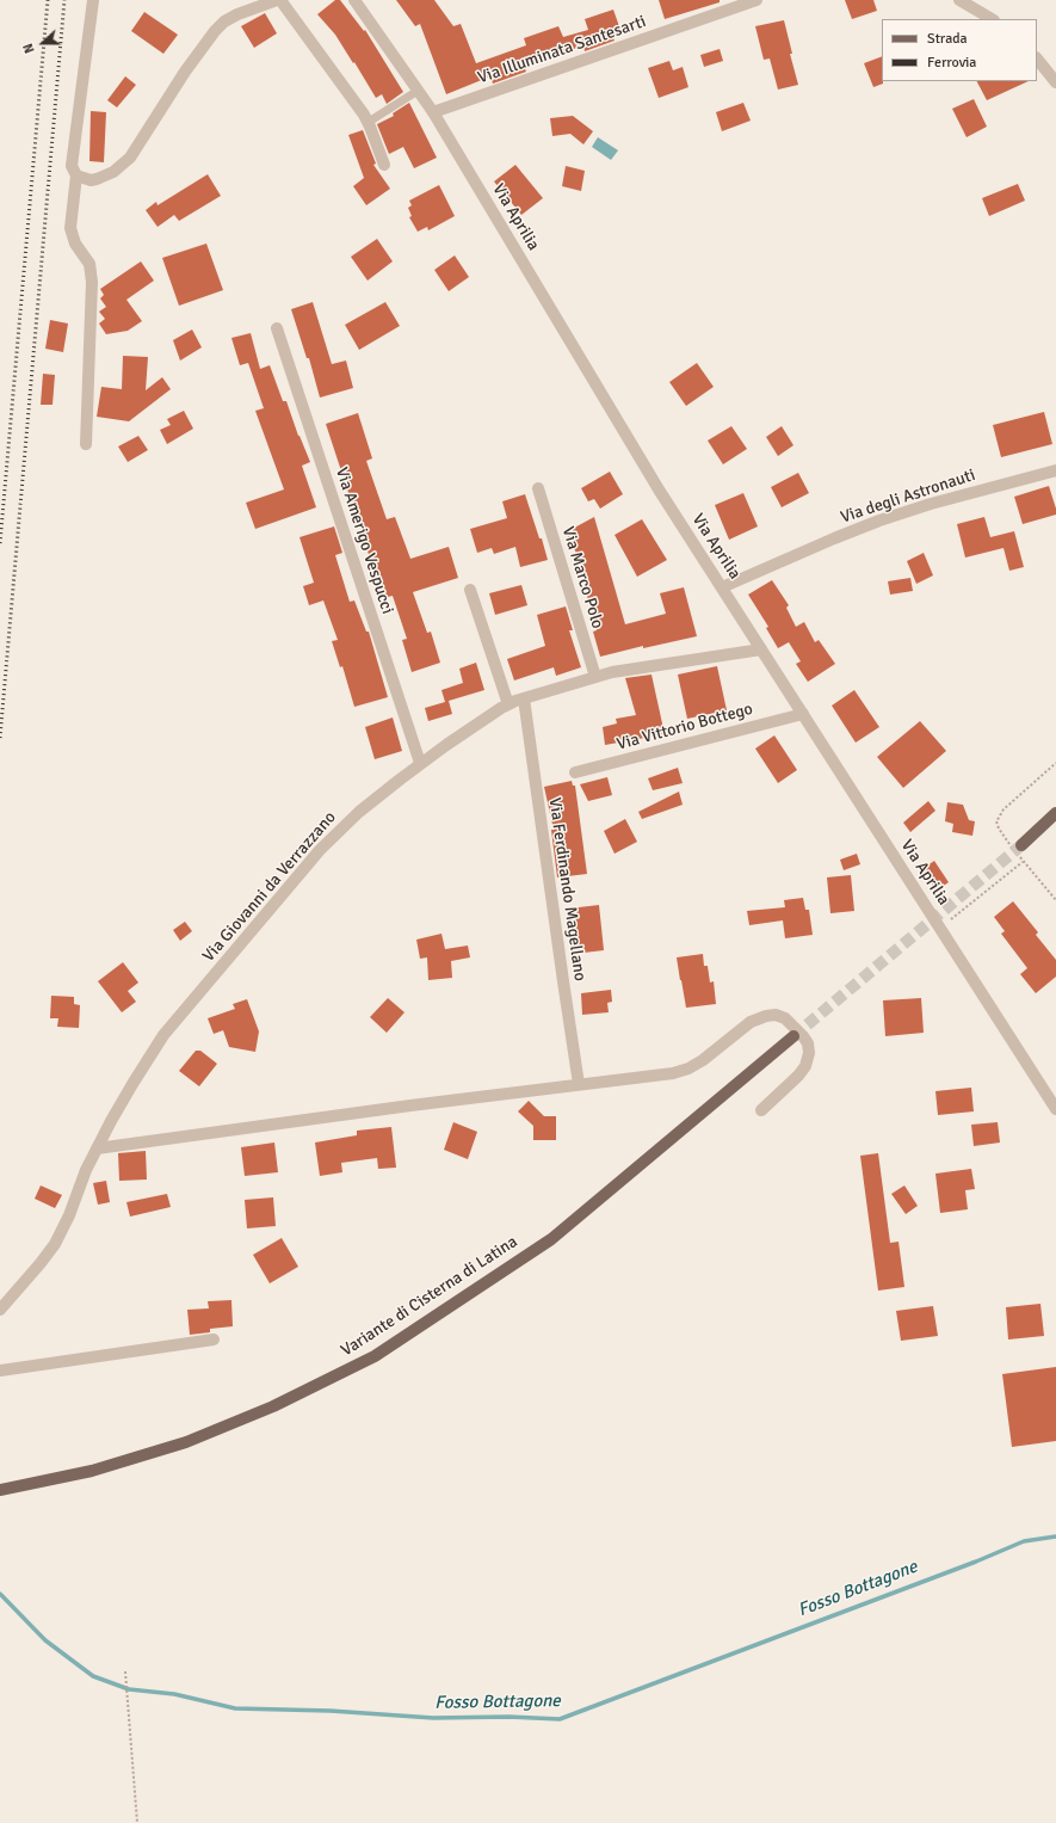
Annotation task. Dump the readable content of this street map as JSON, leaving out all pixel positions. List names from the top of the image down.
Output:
{
  "streets": {
    "main road": ["Variante di Cisterna di Latina"],
    "street": [
      "Via Illuminata Santesarti",
      "Via Aprilia",
      "Via degli Astronauti",
      "Via Amerigo Vespucci",
      "Via Marco Polo",
      "Via Vittorio Bottego",
      "Via Giovanni da Verrazzano",
      "Via Ferdinando Magellano"
    ]
  },
  "crossings": [
    ["Via Illuminata Santesarti", "Via Aprilia"],
    ["Via Aprilia", "Via degli Astronauti"],
    ["Via Aprilia", "Via Vittorio Bottego"],
    ["Via Aprilia", "Via Giovanni da Verrazzano"],
    ["Via Amerigo Vespucci", "Via Giovanni da Verrazzano"],
    ["Via Marco Polo", "Via Giovanni da Verrazzano"],
    ["Via Giovanni da Verrazzano", "Via Ferdinando Magellano"]
  ],
  "water": ["Fosso Bottagone"],
  "legend": ["Strada", "Ferrovia"],
  "north": "left"
}
